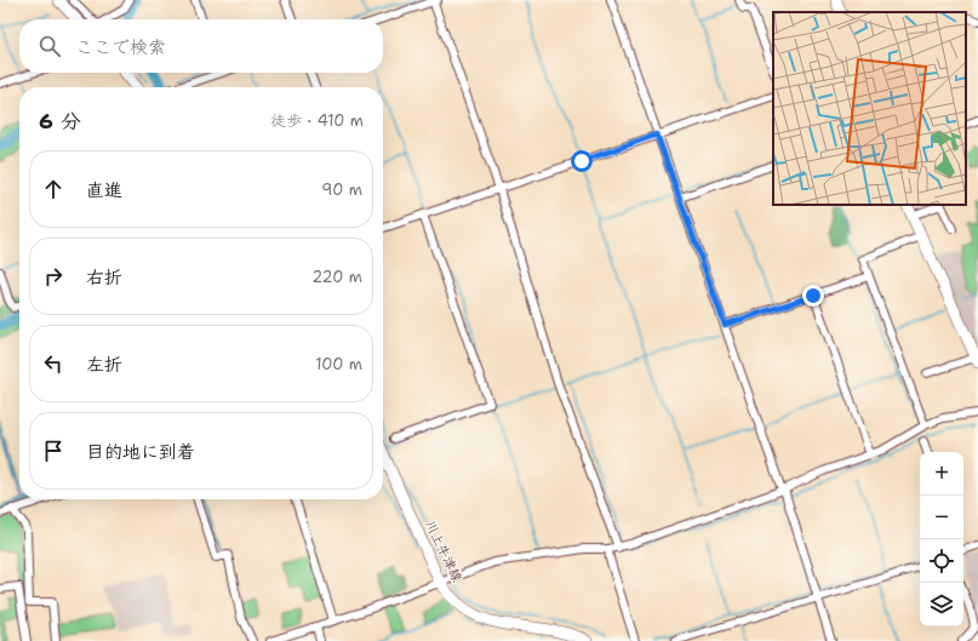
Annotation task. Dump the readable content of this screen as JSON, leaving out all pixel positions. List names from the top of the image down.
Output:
{
  "streets": {
    "main road": ["川上牛津線"]
  },
  "page": {
    "search": "ここで検索",
    "heading": ["6 分", "徒歩 · 410 m"],
    "list": [
      ["直進", "90 m"],
      ["右折", "220 m"],
      ["左折", "100 m"],
      "目的地に到着"
    ],
    "map_buttons": ["+", "−"]
  }
}
